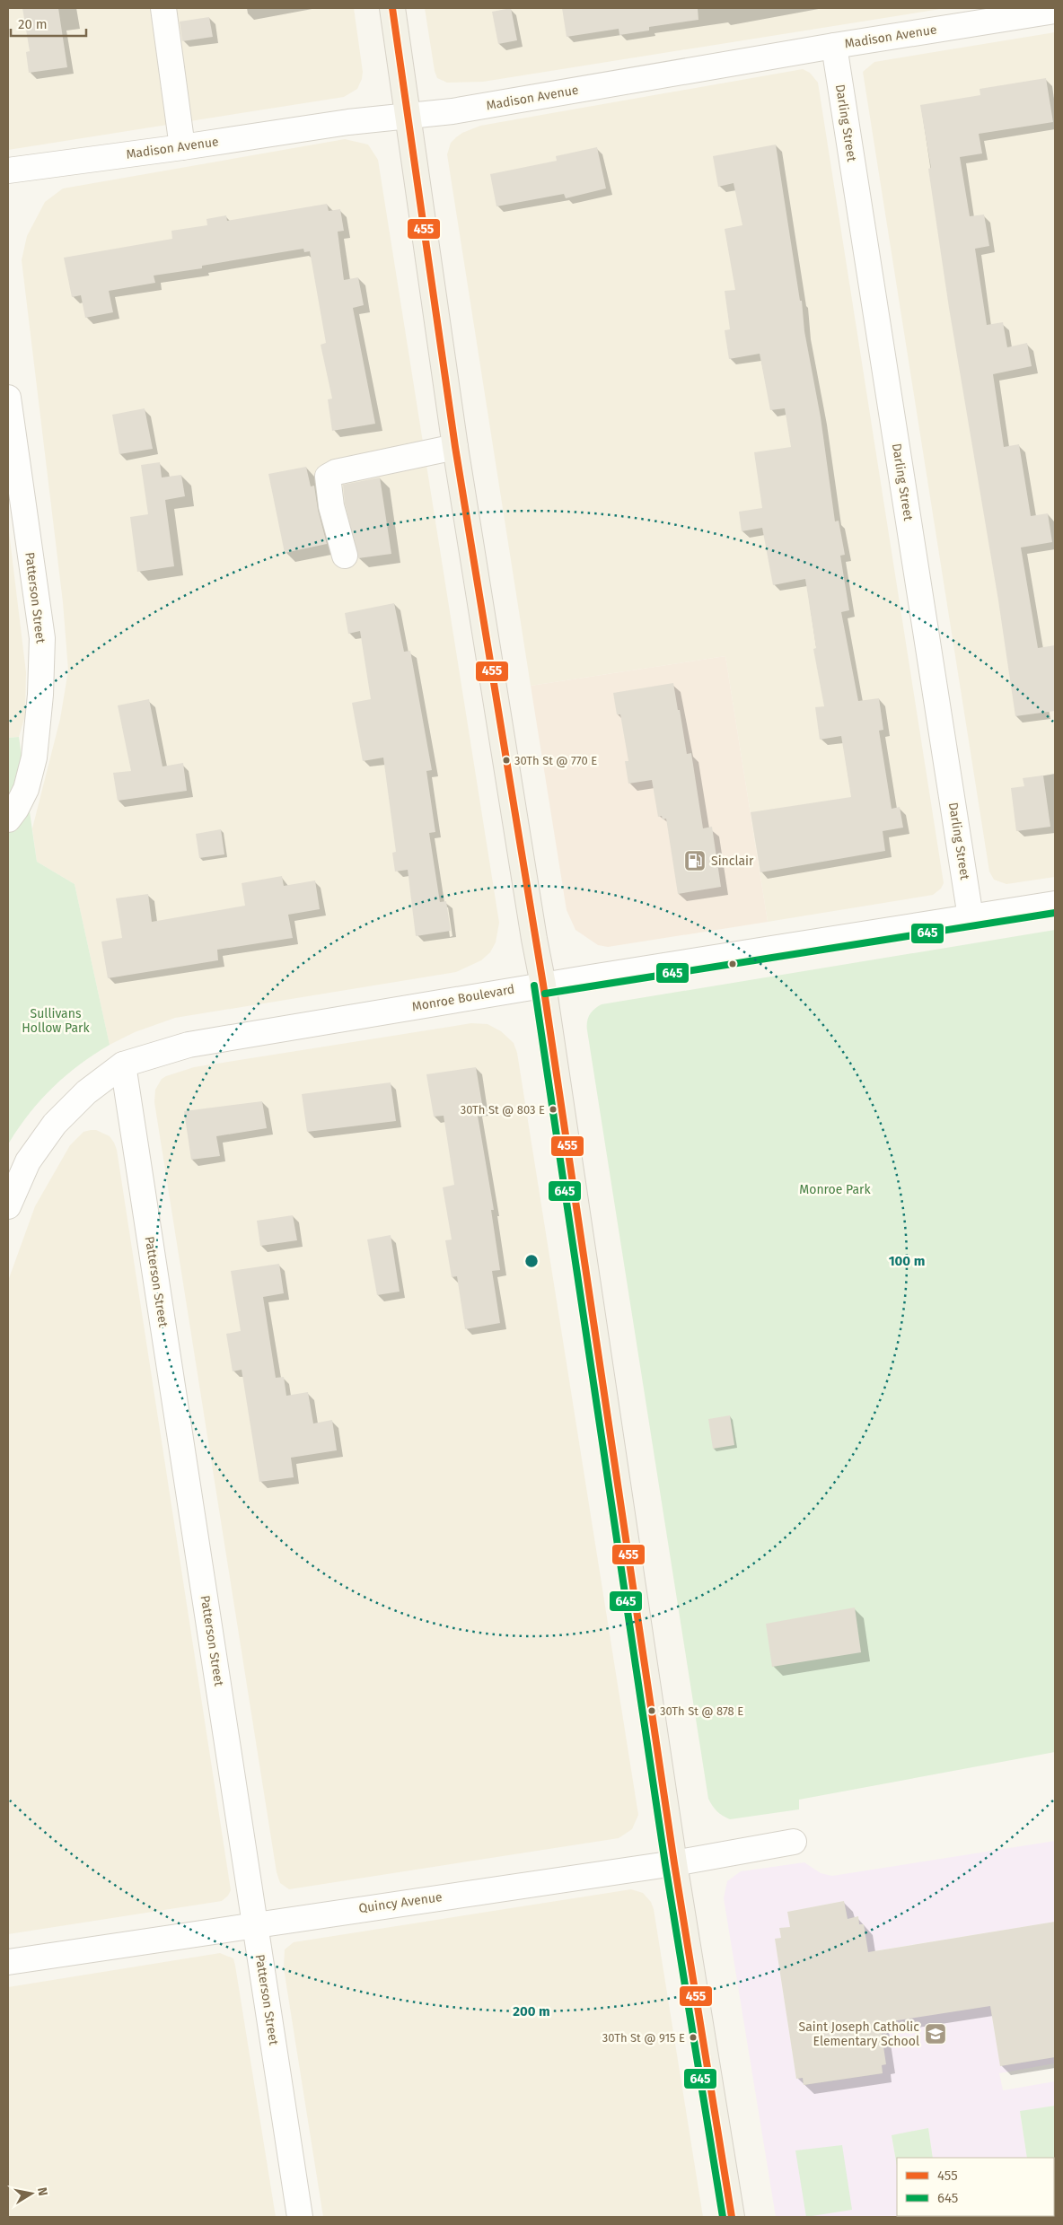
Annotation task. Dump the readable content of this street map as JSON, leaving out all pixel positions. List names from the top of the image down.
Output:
{
  "streets": {
    "street": [
      "Madison Avenue",
      "Darling Street",
      "Patterson Street",
      "Monroe Boulevard",
      "Quincy Avenue"
    ]
  },
  "crossings": [
    ["Madison Avenue", "Darling Street"],
    ["Darling Street", "Monroe Boulevard"],
    ["Patterson Street", "Monroe Boulevard"],
    ["Patterson Street", "Quincy Avenue"]
  ],
  "parks": ["Sullivans Hollow Park", "Monroe Park"],
  "places": {
    "other": [
      "30Th St @ 770 E",
      "30Th St @ 803 E",
      "30Th St @ 878 E",
      "30Th St @ 915 E"
    ],
    "fuel station": ["Sinclair"],
    "school or university": ["Saint Joseph Catholic Elementary School"]
  },
  "lines": ["transit line 455", "transit line 645"],
  "legend": ["455", "645"],
  "scale_bar": "20 m",
  "north": "right",
  "rings": ["100 m", "200 m"]
}
